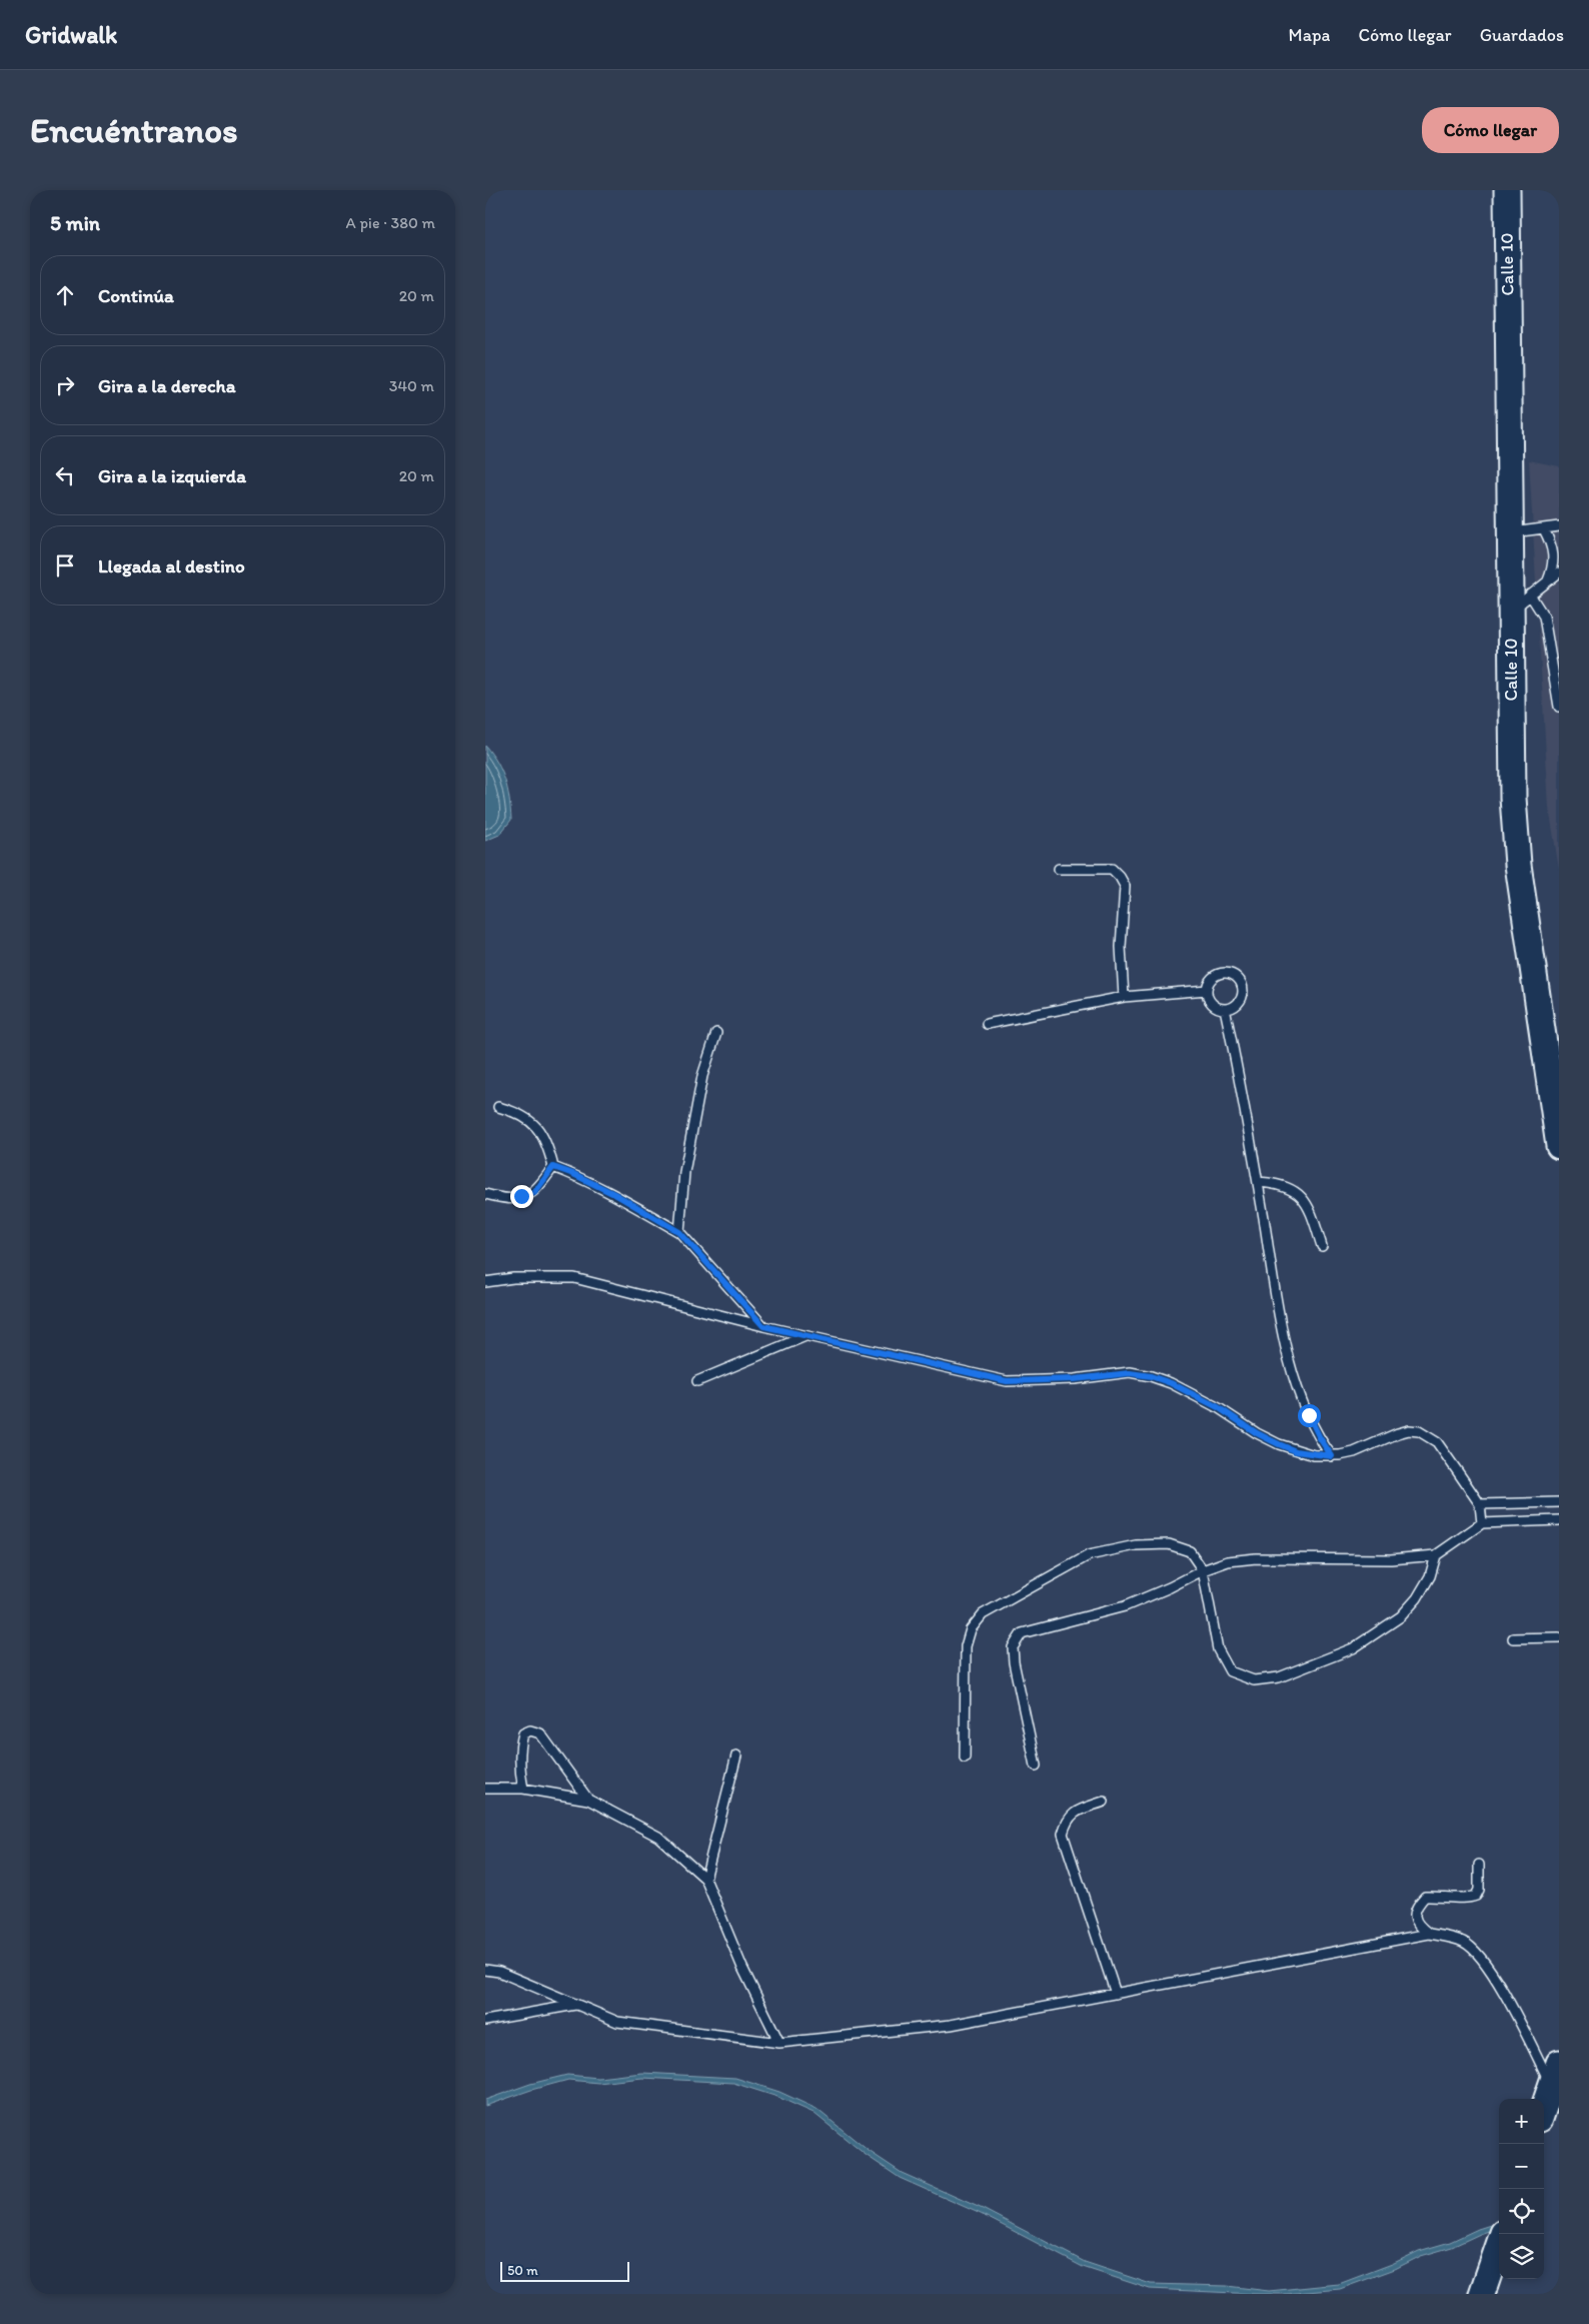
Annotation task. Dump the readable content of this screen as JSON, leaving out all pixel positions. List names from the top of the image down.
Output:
{
  "streets": {
    "main road": ["Calle 10"]
  },
  "scale_bar": "50 m",
  "page": {
    "header": "Gridwalk",
    "nav": ["Mapa", "Cómo llegar", "Guardados"],
    "buttons": "Cómo llegar",
    "title": "Encuéntranos",
    "heading": ["5 min", "A pie · 380 m"],
    "list": [
      ["Continúa", "20 m"],
      ["Gira a la derecha", "340 m"],
      ["Gira a la izquierda", "20 m"],
      "Llegada al destino"
    ],
    "map_buttons": ["+", "−"],
    "scale": "50 m"
  }
}
